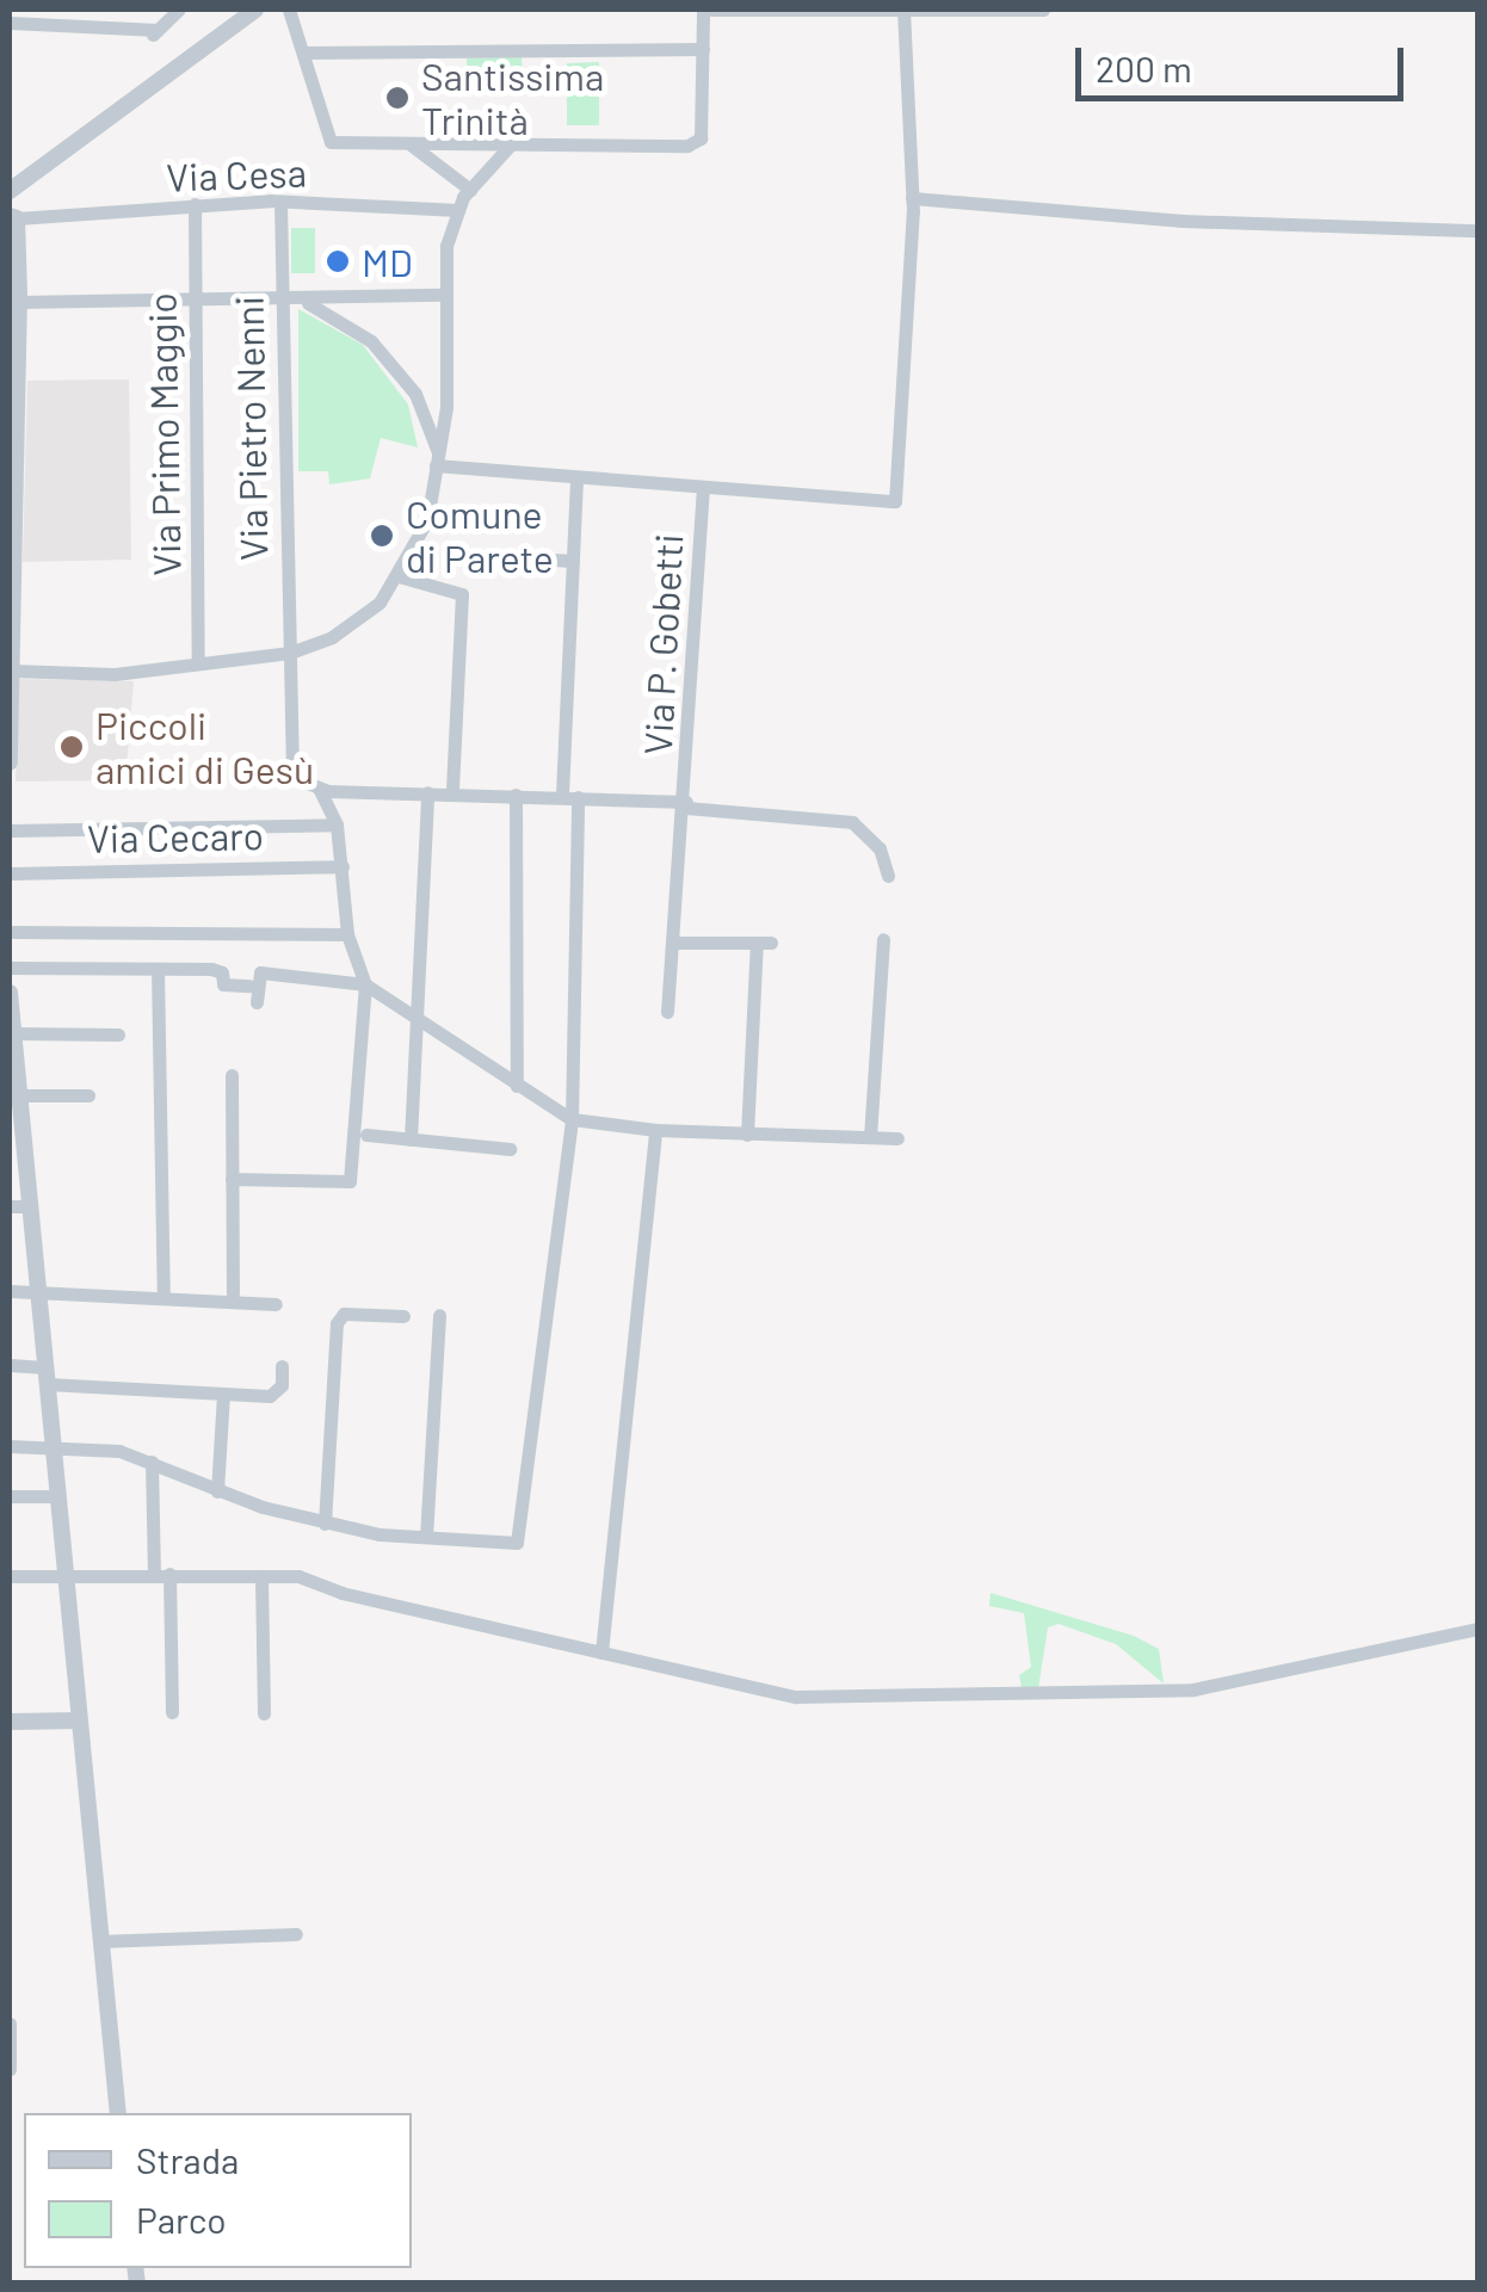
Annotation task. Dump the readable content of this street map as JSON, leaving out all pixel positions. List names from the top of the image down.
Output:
{
  "streets": {
    "street": [
      "Via Cesa",
      "Via Pietro Nenni",
      "Via Primo Maggio",
      "Via P. Gobetti",
      "Via Cecaro"
    ]
  },
  "crossings": [
    ["Via Cesa", "Via Pietro Nenni"],
    ["Via Cesa", "Via Primo Maggio"]
  ],
  "places": [
    "Santissima Trinità",
    "MD",
    "Comune di Parete",
    "Piccoli amici di Gesù"
  ],
  "legend": ["Strada", "Parco"],
  "scale_bar": "200 m"
}
